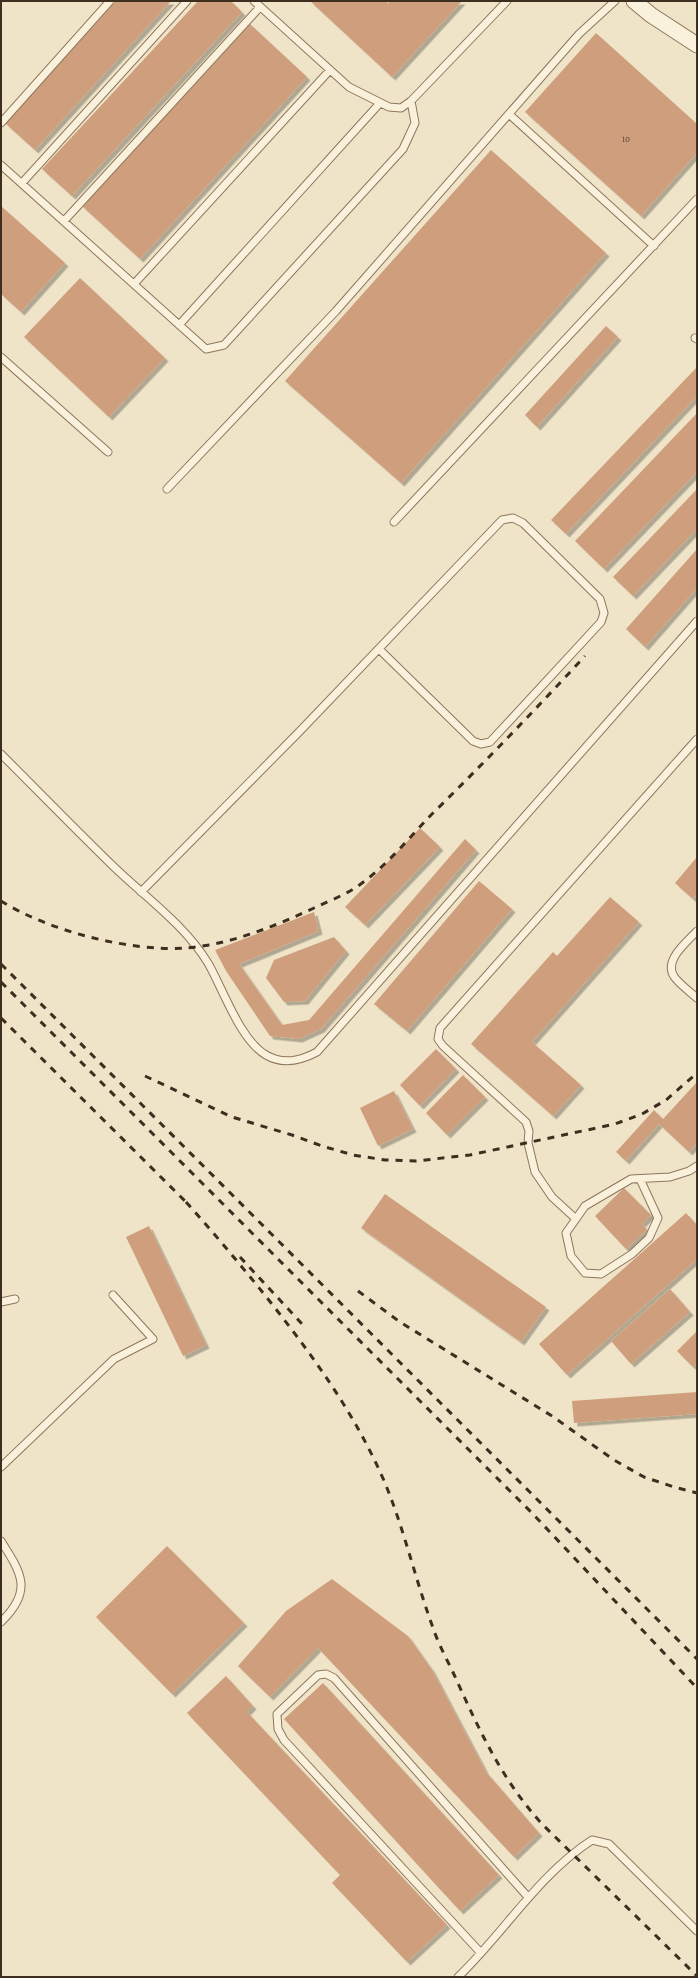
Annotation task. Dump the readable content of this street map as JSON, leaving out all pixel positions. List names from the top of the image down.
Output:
{
  "house_numbers": ["10"]
}
